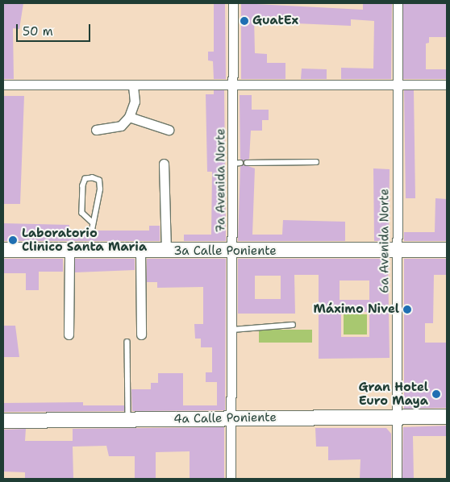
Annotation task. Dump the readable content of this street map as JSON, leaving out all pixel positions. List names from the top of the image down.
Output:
{
  "streets": {
    "main road": ["3a Calle Poniente", "4a Calle Poniente"],
    "street": ["7a Avenida Norte", "6a Avenida Norte"]
  },
  "crossings": [
    ["7a Avenida Norte", "3a Calle Poniente"],
    ["7a Avenida Norte", "4a Calle Poniente"],
    ["6a Avenida Norte", "3a Calle Poniente"],
    ["6a Avenida Norte", "4a Calle Poniente"]
  ],
  "places": [
    "GuatEx",
    "Laboratorio Clinico Santa Maria",
    "Máximo Nivel",
    "Gran Hotel Euro Maya"
  ],
  "scale_bar": "50 m"
}
